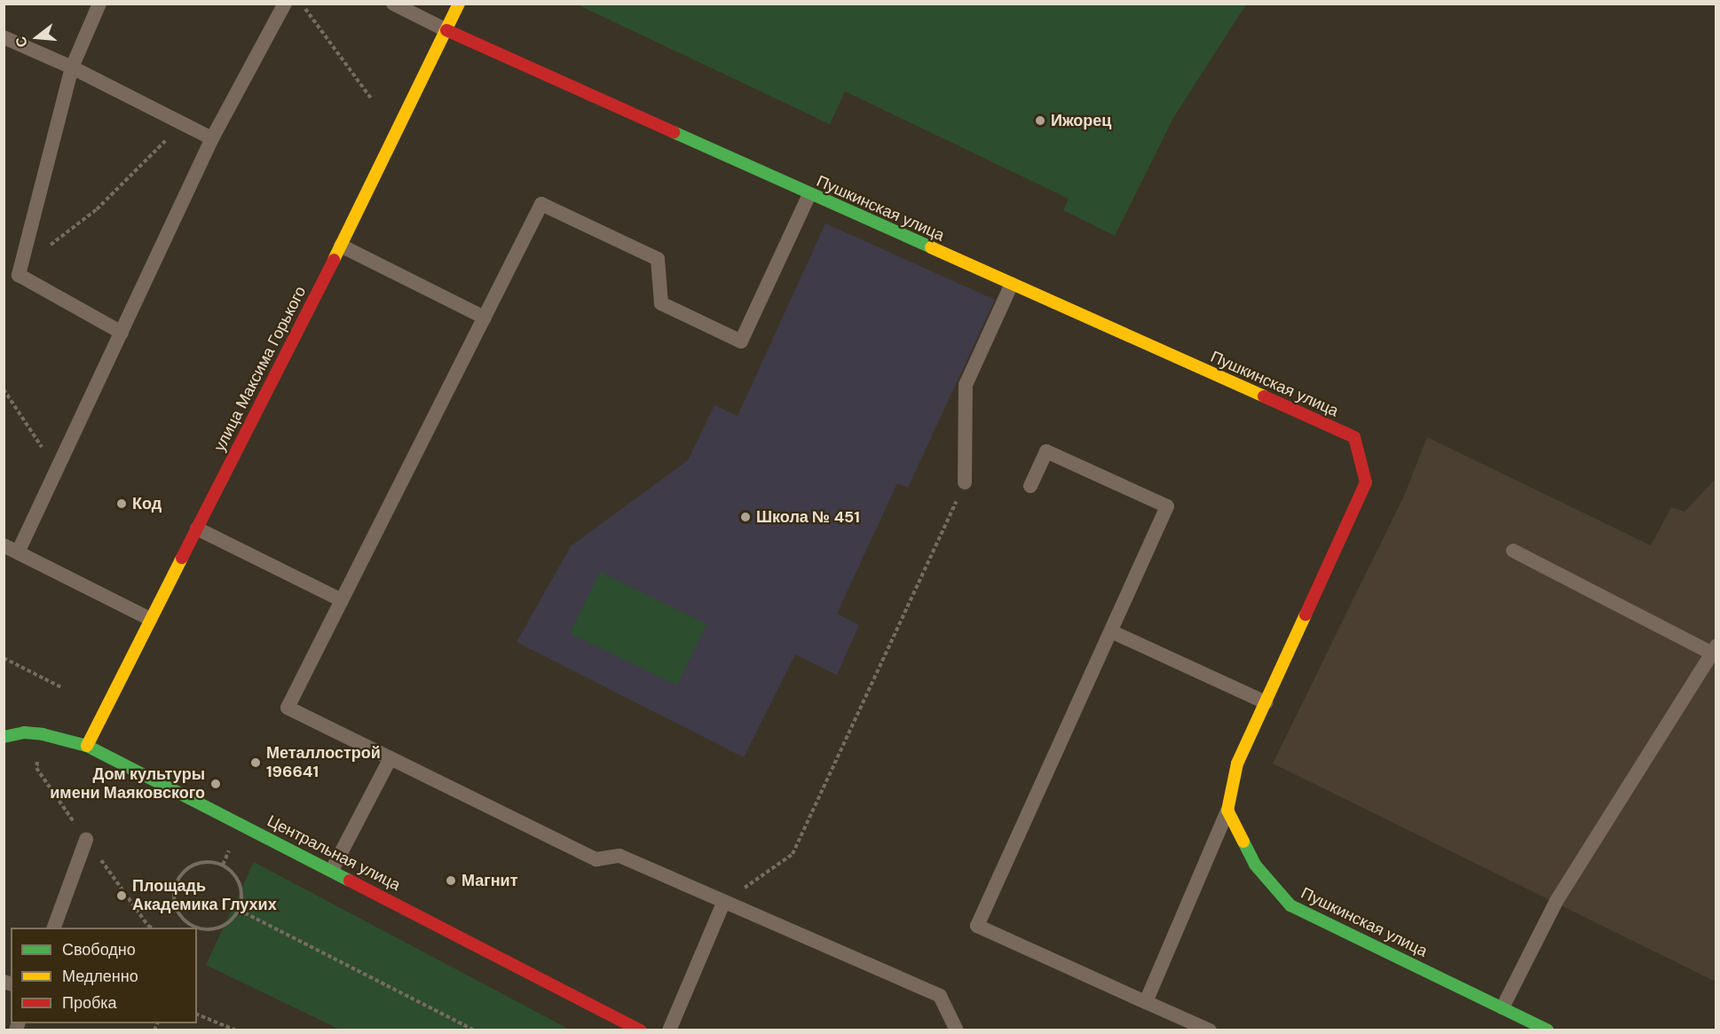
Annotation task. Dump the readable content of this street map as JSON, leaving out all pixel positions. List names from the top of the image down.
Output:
{
  "streets": {
    "street": ["Пушкинская улица", "улица Максима Горького", "Центральная улица"]
  },
  "crossings": [
    ["Пушкинская улица", "улица Максима Горького"],
    ["улица Максима Горького", "Центральная улица"]
  ],
  "places": [
    "Ижорец",
    "Код",
    "Школа № 451",
    "Металлострой 196641",
    "Дом культуры имени Маяковского",
    "Магнит",
    "Площадь Академика Глухих"
  ],
  "legend": ["Свободно", "Медленно", "Пробка"],
  "north": "left"
}
